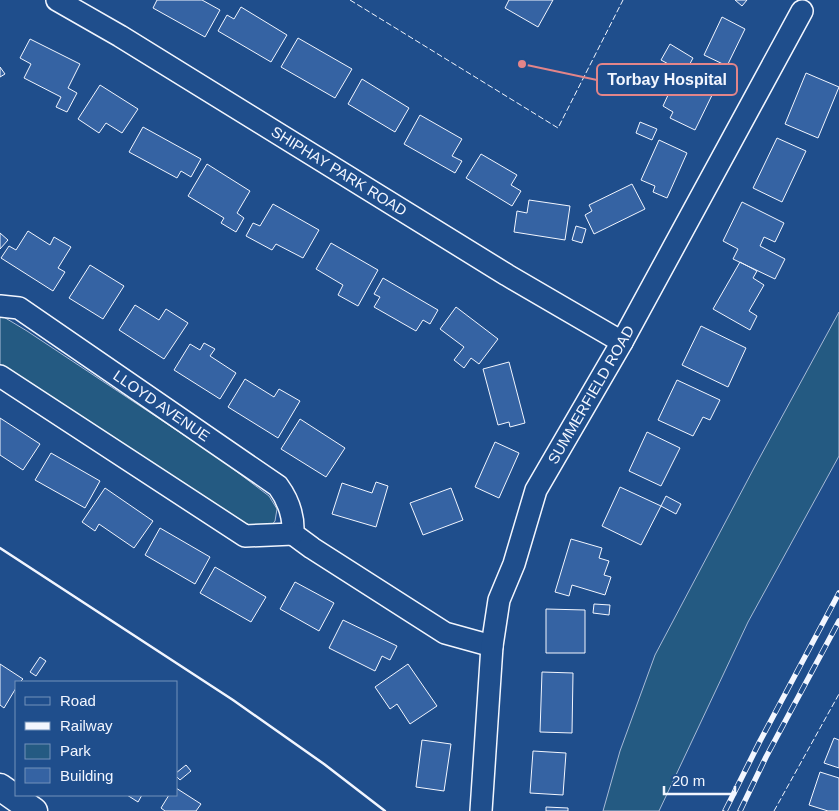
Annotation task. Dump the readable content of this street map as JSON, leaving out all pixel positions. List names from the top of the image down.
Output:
{
  "streets": {
    "street": ["SHIPHAY PARK ROAD", "SUMMERFIELD ROAD", "LLOYD AVENUE"]
  },
  "crossings": [
    ["SHIPHAY PARK ROAD", "SUMMERFIELD ROAD"]
  ],
  "places": ["Torbay Hospital"],
  "legend": [
    "Road",
    "Railway",
    "Park",
    "Building"
  ],
  "scale_bar": "20 m"
}
